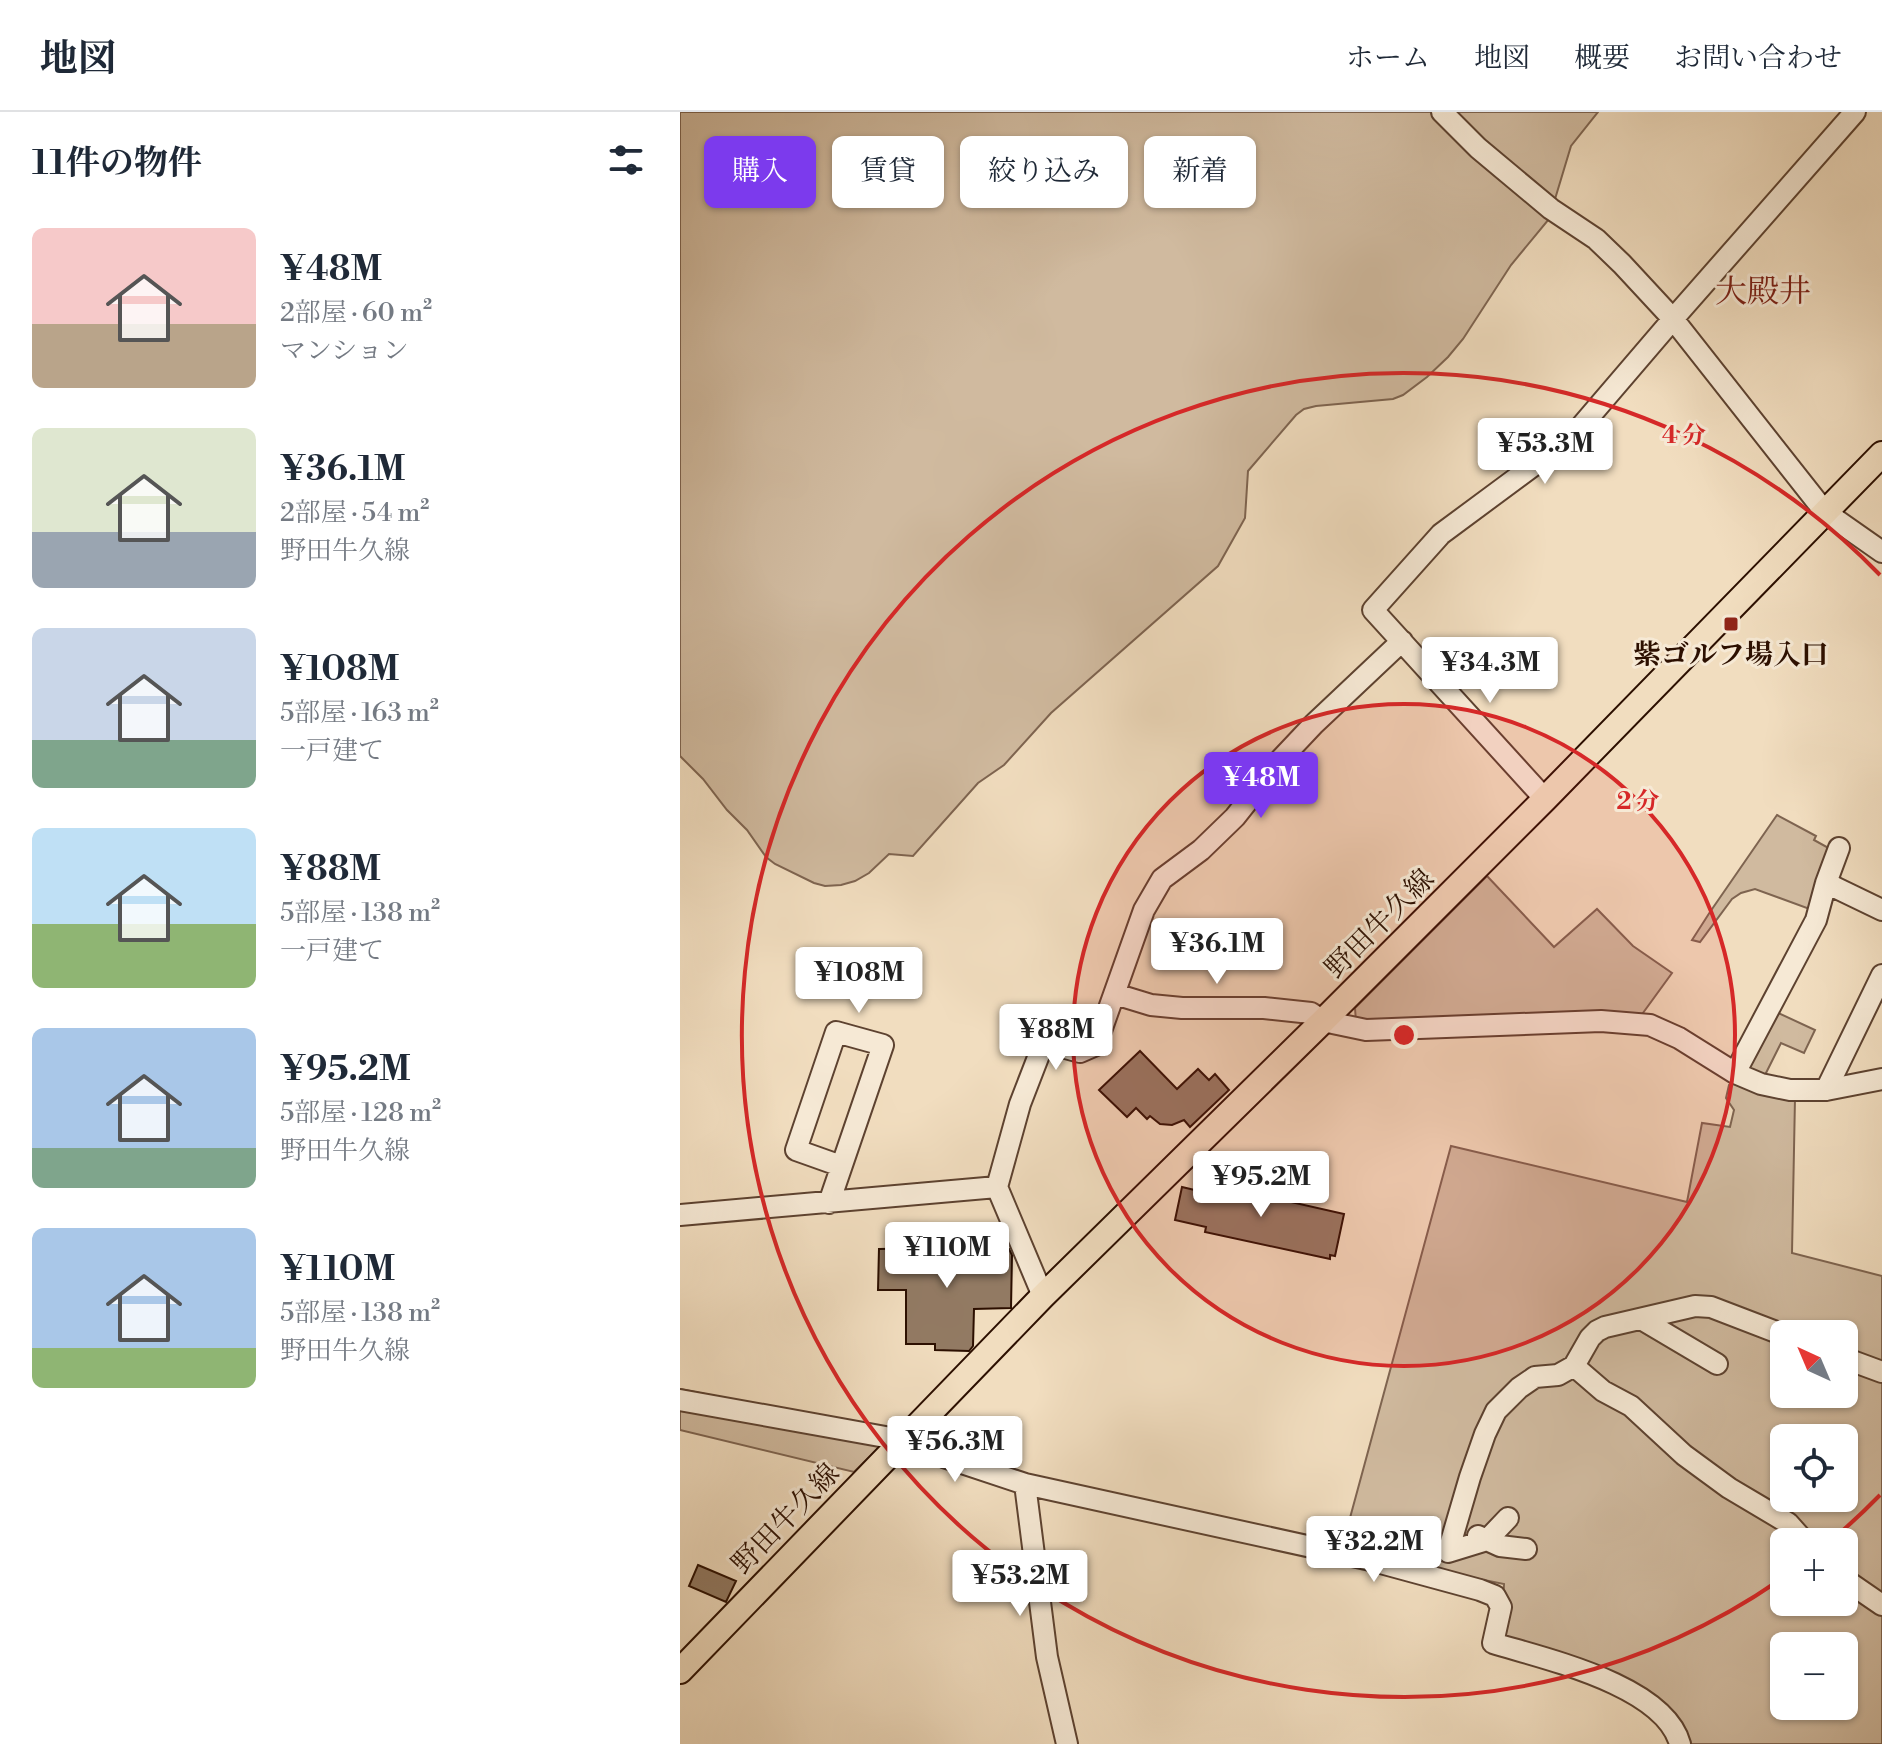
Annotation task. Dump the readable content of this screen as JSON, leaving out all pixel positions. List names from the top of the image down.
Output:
{
  "streets": {
    "main road": ["野田牛久線"]
  },
  "districts": ["大殿井"],
  "places": {
    "transit": ["紫ゴルフ場入口"]
  },
  "north": "top left",
  "page": {
    "header": "地図",
    "nav": [
      "ホーム",
      "地図",
      "概要",
      "お問い合わせ"
    ],
    "heading": "11件の物件",
    "chip": [
      "購入",
      "賃貸",
      "絞り込み",
      "新着"
    ],
    "list": [
      {
        "name": "¥48M",
        "note": "2部屋 · 60 m² · マンション"
      },
      {
        "name": "¥36.1M",
        "note": "2部屋 · 54 m² · 野田牛久線"
      },
      {
        "name": "¥108M",
        "note": "5部屋 · 163 m² · 一戸建て"
      },
      {
        "name": "¥88M",
        "note": "5部屋 · 138 m² · 一戸建て"
      },
      {
        "name": "¥95.2M",
        "note": "5部屋 · 128 m² · 野田牛久線"
      },
      {
        "name": "¥110M",
        "note": "5部屋 · 138 m² · 野田牛久線"
      }
    ],
    "price": [
      "¥53.3M",
      "¥34.3M",
      "¥48M",
      "¥36.1M",
      "¥108M",
      "¥88M",
      "¥95.2M",
      "¥110M",
      "¥56.3M",
      "¥32.2M",
      "¥53.2M"
    ],
    "map_buttons": ["+", "−"]
  },
  "rings": ["4 分", "2 分"]
}
